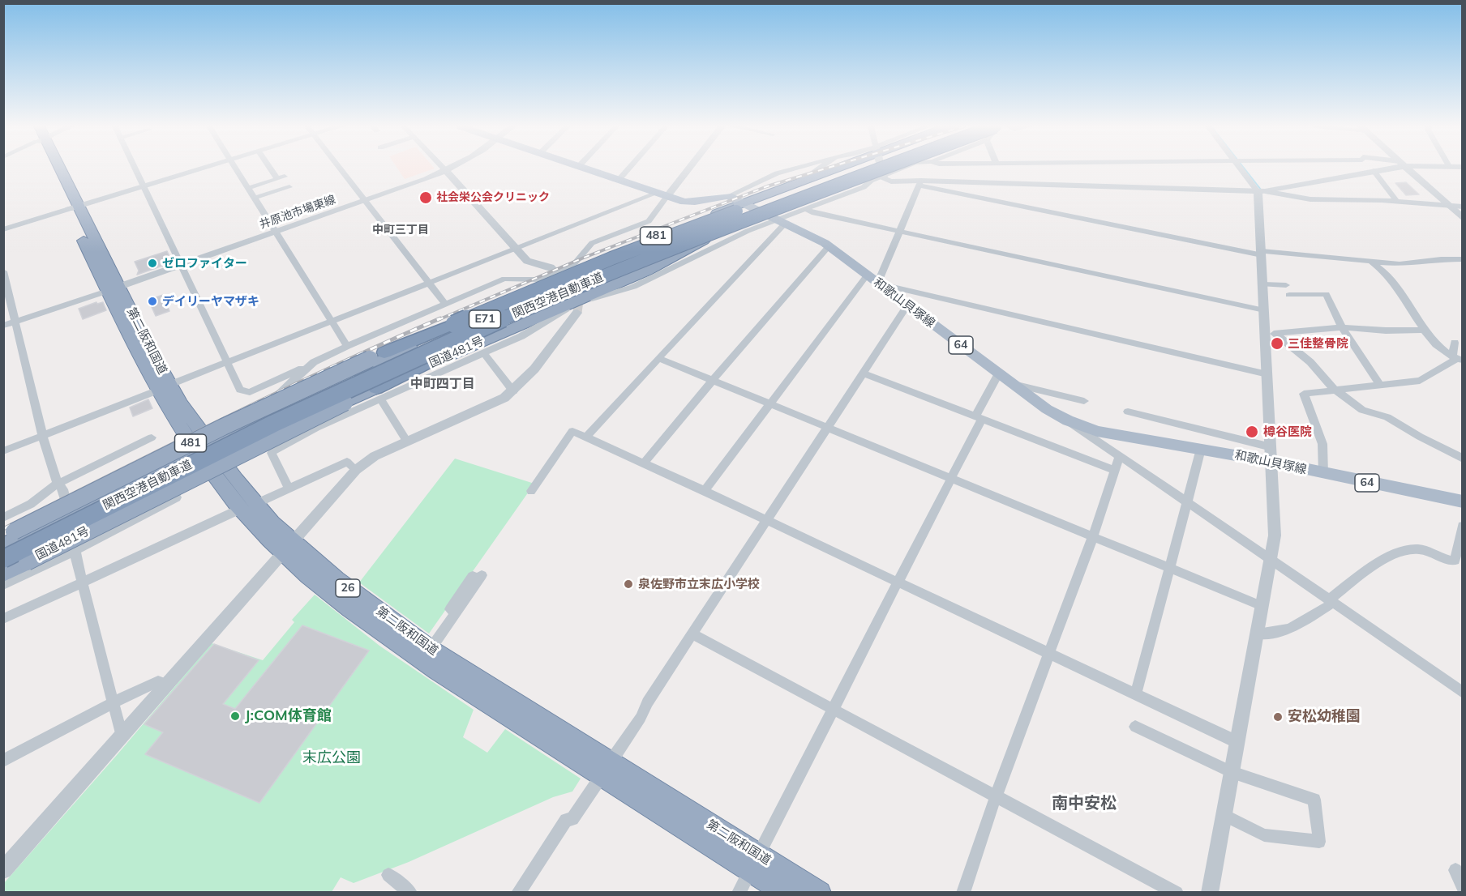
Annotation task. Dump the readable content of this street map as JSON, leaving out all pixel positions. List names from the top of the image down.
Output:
{
  "streets": {
    "highway": [
      "481",
      "関西空港自動車道",
      "E71",
      "第二阪和国道",
      "国道481号",
      "26"
    ],
    "main road": ["和歌山貝塚線", "64"],
    "street": ["井原池市場東線"]
  },
  "crossings": [
    ["井原池市場東線", "第二阪和国道"],
    ["481", "関西空港自動車道"],
    ["481", "和歌山貝塚線"],
    ["481", "第二阪和国道"],
    ["481", "国道481号"],
    ["和歌山貝塚線", "国道481号"]
  ],
  "districts": ["中町三丁目", "中町四丁目", "南中安松"],
  "parks": ["末広公園"],
  "places": [
    "社会栄公会クリニック",
    "ゼロファイター",
    "デイリーヤマザキ",
    "三佳整骨院",
    "樽谷医院",
    "泉佐野市立末広小学校",
    "J:COM体育館",
    "安松幼稚園"
  ]
}
